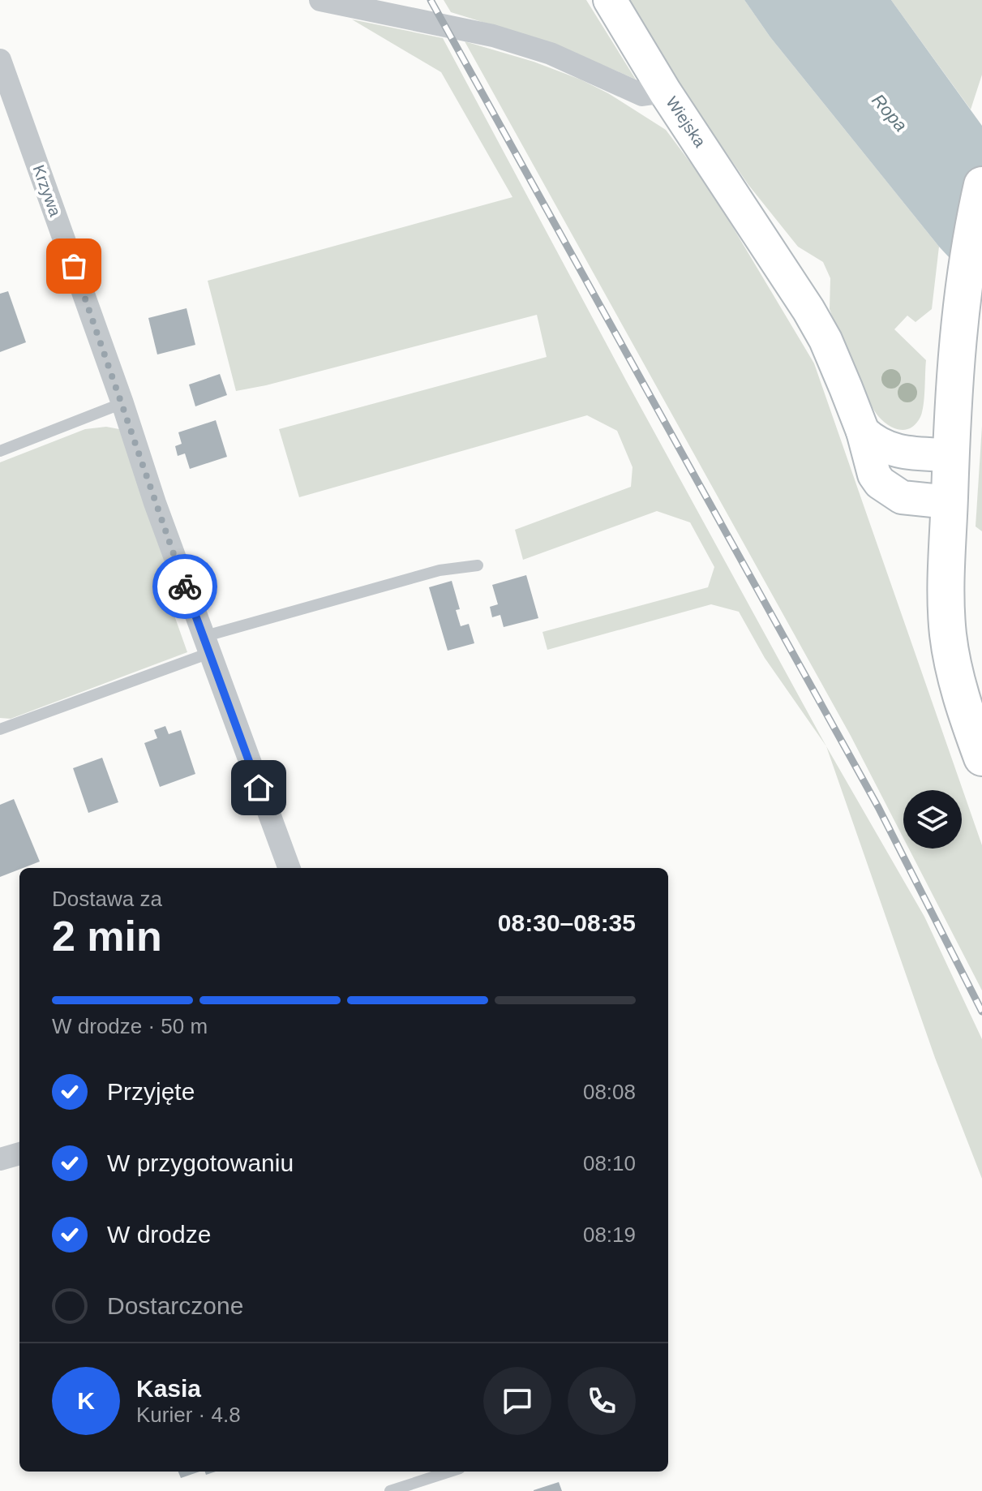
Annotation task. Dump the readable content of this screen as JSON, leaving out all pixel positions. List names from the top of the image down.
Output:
{
  "streets": {
    "street": ["Wiejska", "Krzywa"]
  },
  "water": ["Ropa"],
  "page": {
    "heading": ["2 min", "Dostawa za", "08:30–08:35"],
    "panel": ["Kasia", "Kurier · 4.8"],
    "bar": "W drodze · 50 m",
    "list": [
      ["Przyjęte", "08:08"],
      ["W przygotowaniu", "08:10"],
      ["W drodze", "08:19"],
      "Dostarczone"
    ],
    "round": "K"
  }
}
